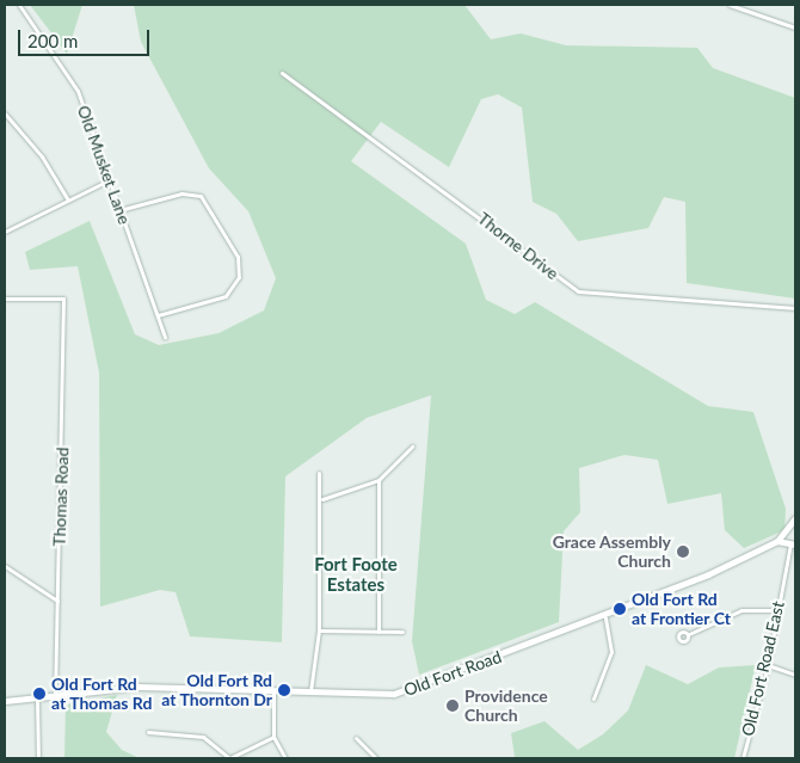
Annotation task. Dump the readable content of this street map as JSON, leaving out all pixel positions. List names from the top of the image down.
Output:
{
  "streets": {
    "main road": ["Old Fort Road"],
    "street": [
      "Old Musket Lane",
      "Thorne Drive",
      "Thomas Road",
      "Old Fort Road East"
    ]
  },
  "crossings": [
    ["Thomas Road", "Old Fort Road"]
  ],
  "districts": ["Fort Foote Estates"],
  "places": [
    "Grace Assembly Church",
    "Old Fort Rd at Frontier Ct",
    "Old Fort Rd at Thornton Dr",
    "Old Fort Rd at Thomas Rd",
    "Providence Church"
  ],
  "scale_bar": "200 m"
}
